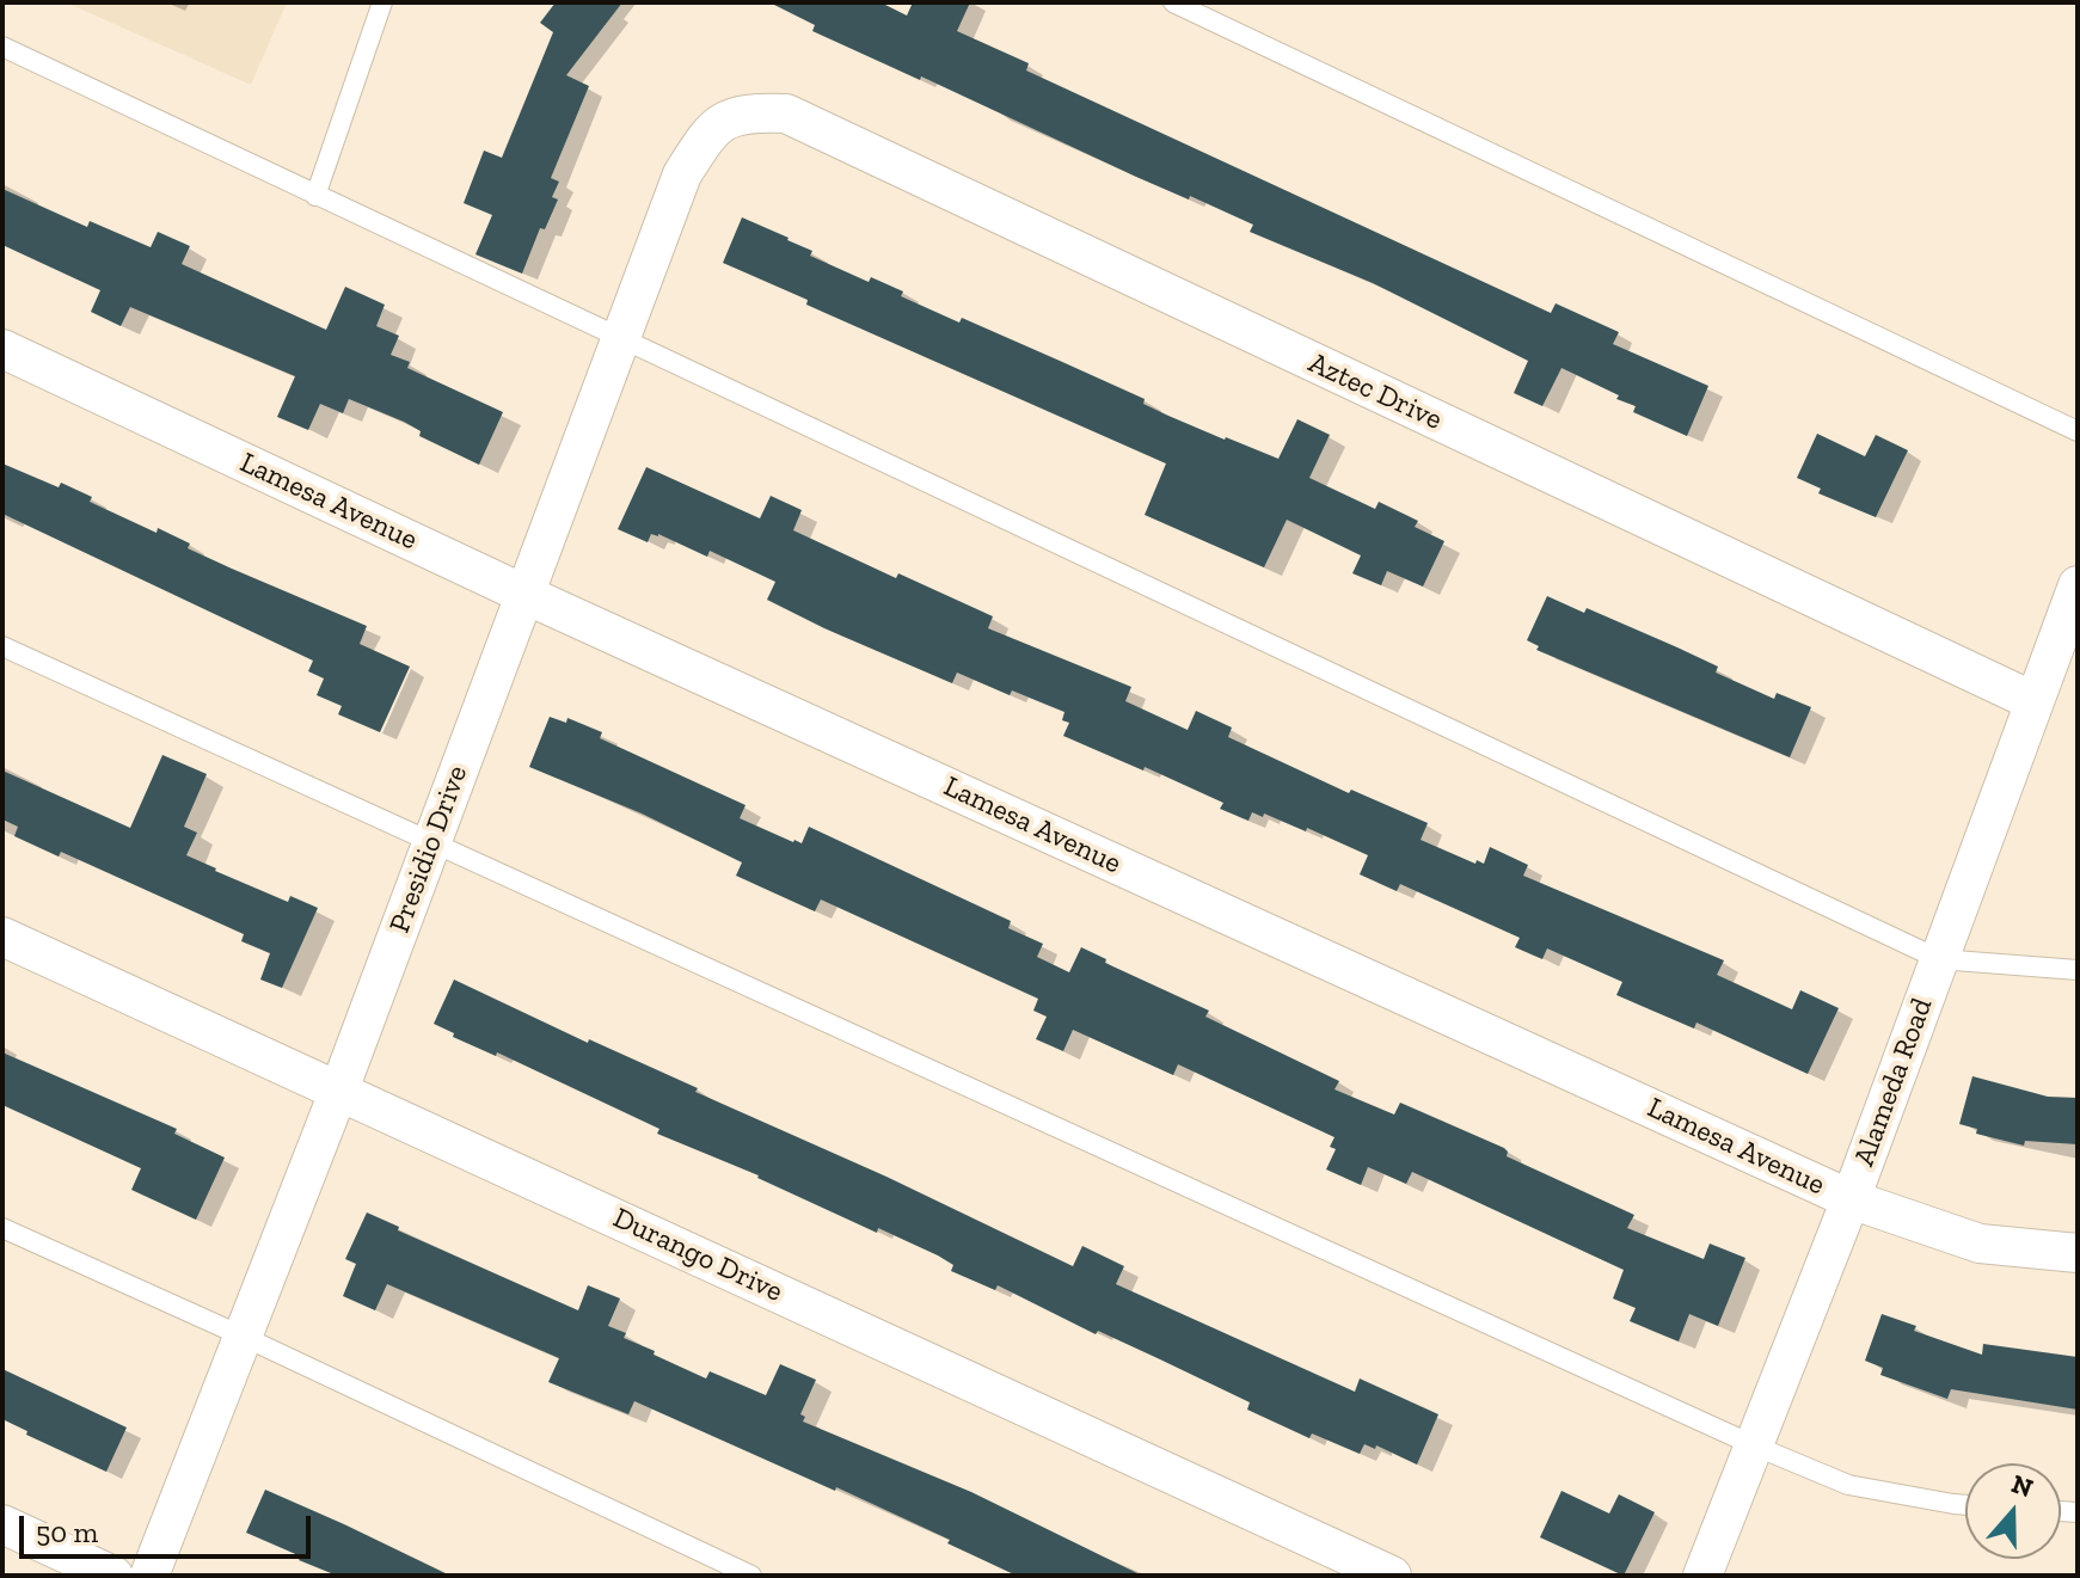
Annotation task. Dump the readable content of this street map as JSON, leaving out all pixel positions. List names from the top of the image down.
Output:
{
  "streets": {
    "street": [
      "Aztec Drive",
      "Lamesa Avenue",
      "Presidio Drive",
      "Alameda Road",
      "Durango Drive"
    ]
  },
  "crossings": [
    ["Aztec Drive", "Presidio Drive"],
    ["Aztec Drive", "Alameda Road"],
    ["Lamesa Avenue", "Presidio Drive"],
    ["Lamesa Avenue", "Alameda Road"],
    ["Presidio Drive", "Durango Drive"]
  ],
  "scale_bar": "50 m",
  "north": "top"
}
